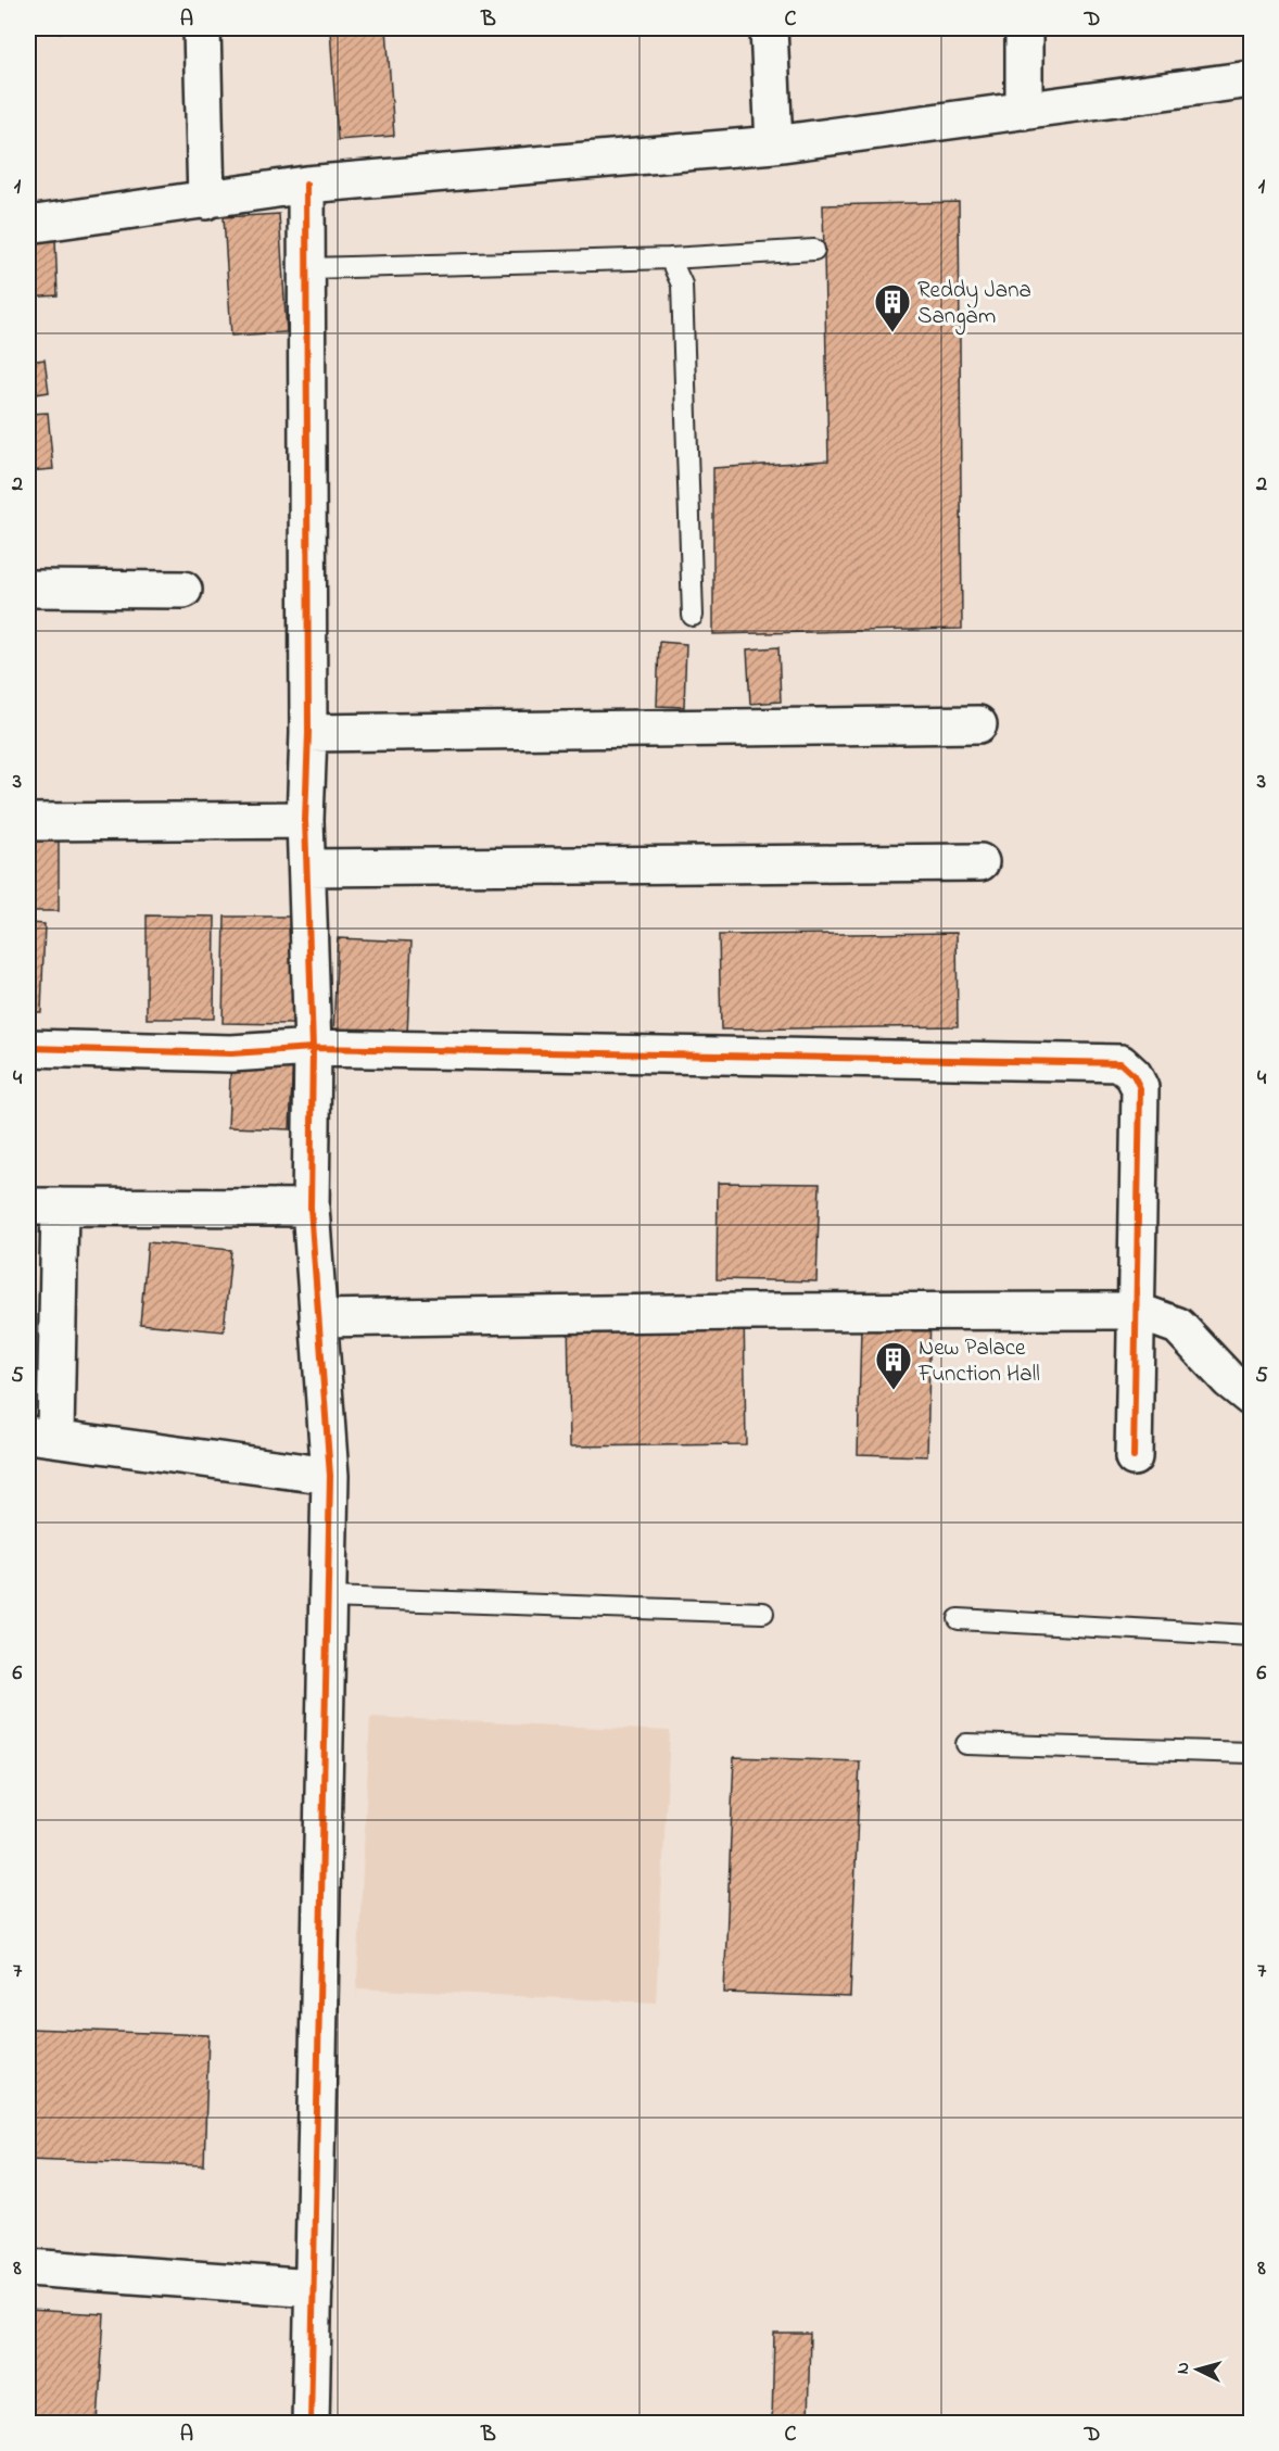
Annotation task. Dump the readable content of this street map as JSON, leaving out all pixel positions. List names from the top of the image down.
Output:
{
  "places": {
    "building": ["Reddy Jana Sangam", "New Palace Function Hall"]
  },
  "north": "left",
  "grid": {
    "columns": [
      "A",
      "B",
      "C",
      "D"
    ],
    "rows": [
      "1",
      "2",
      "3",
      "4",
      "5",
      "6",
      "7",
      "8"
    ]
  }
}
